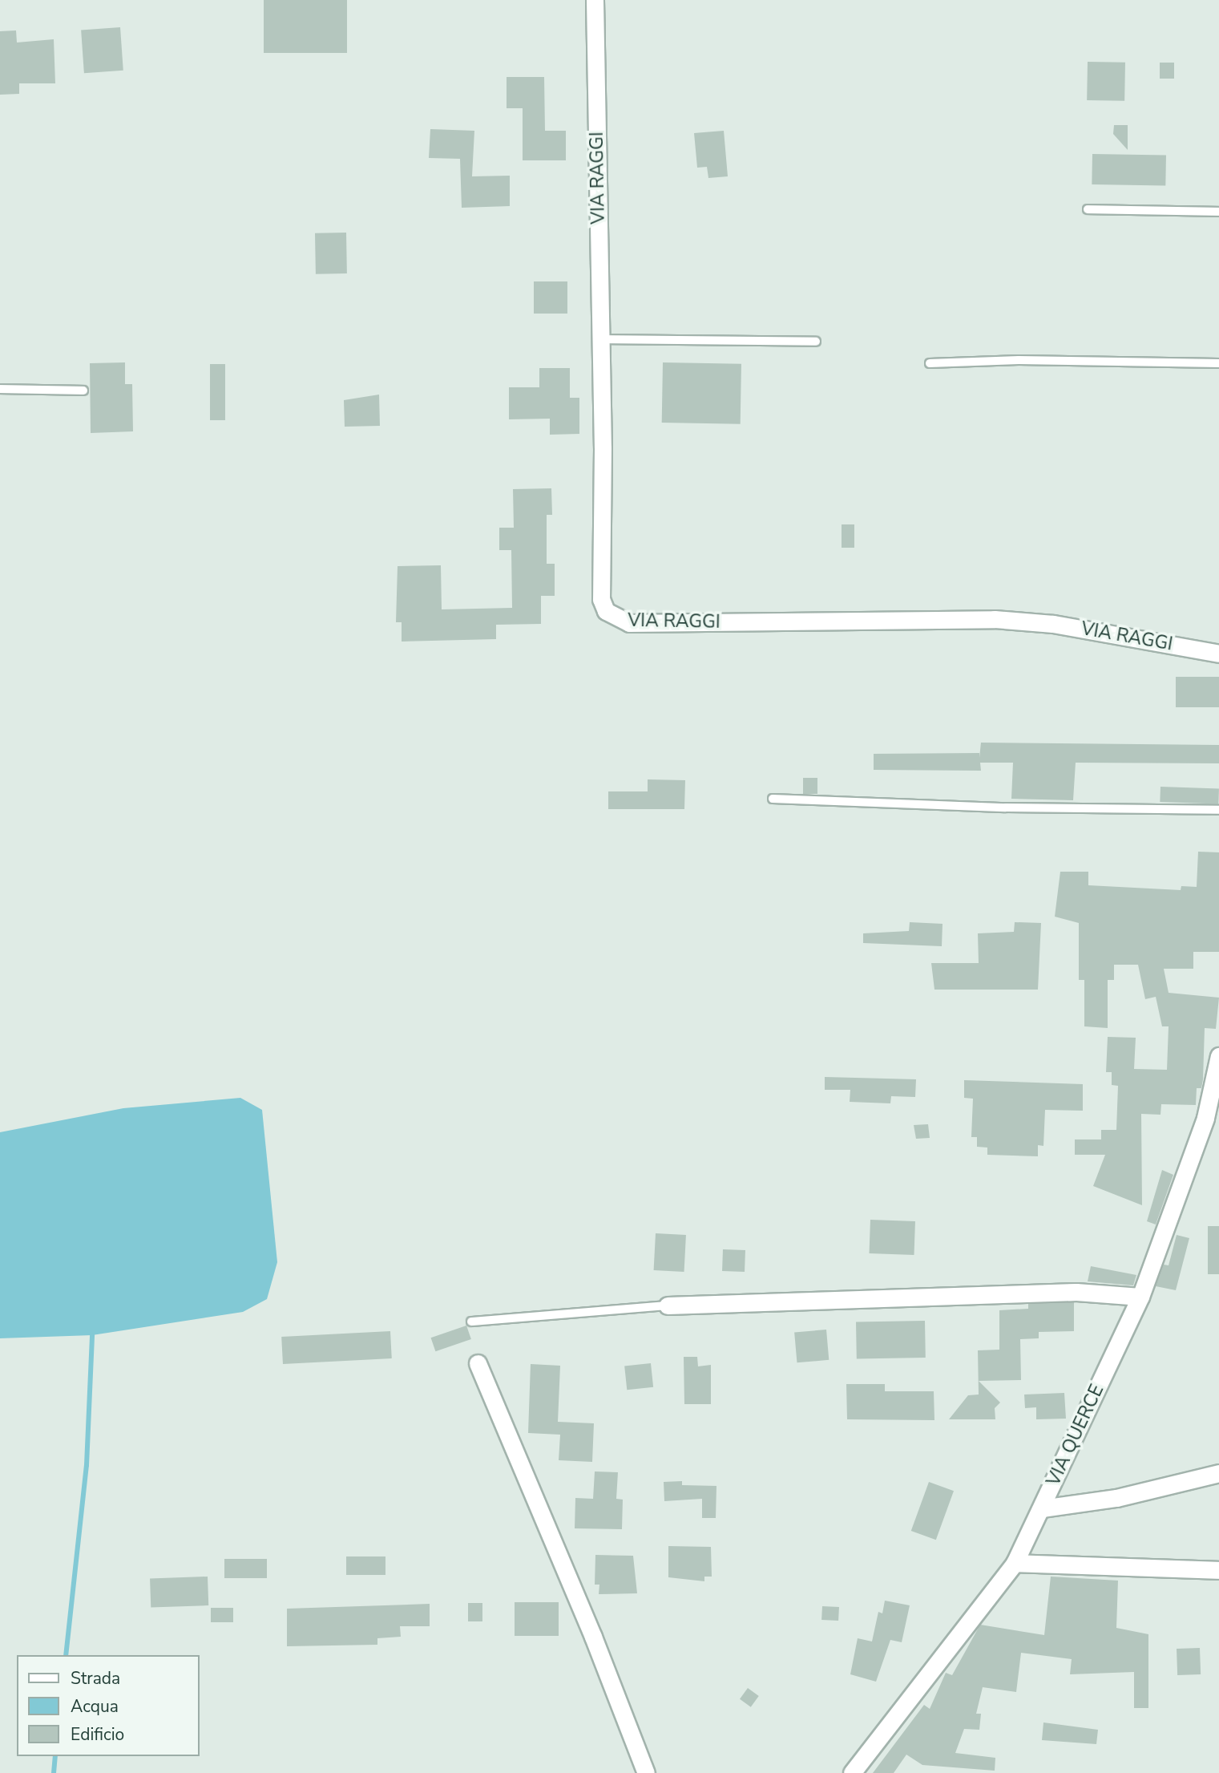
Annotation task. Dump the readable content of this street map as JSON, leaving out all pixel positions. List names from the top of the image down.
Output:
{
  "streets": {
    "street": ["VIA RAGGI", "VIA QUERCE"]
  },
  "legend": ["Strada", "Acqua", "Edificio"]
}
